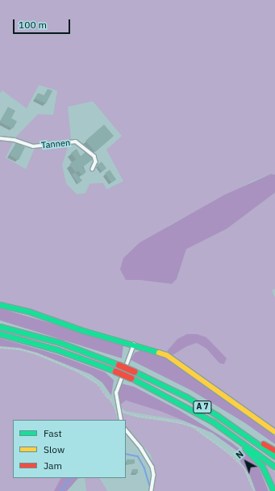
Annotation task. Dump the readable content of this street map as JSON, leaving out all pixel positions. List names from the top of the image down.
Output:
{
  "streets": {
    "main road": ["A 7"],
    "street": ["Tannen"]
  },
  "legend": ["Fast", "Slow", "Jam"],
  "scale_bar": "100 m",
  "north": "top left"
}
